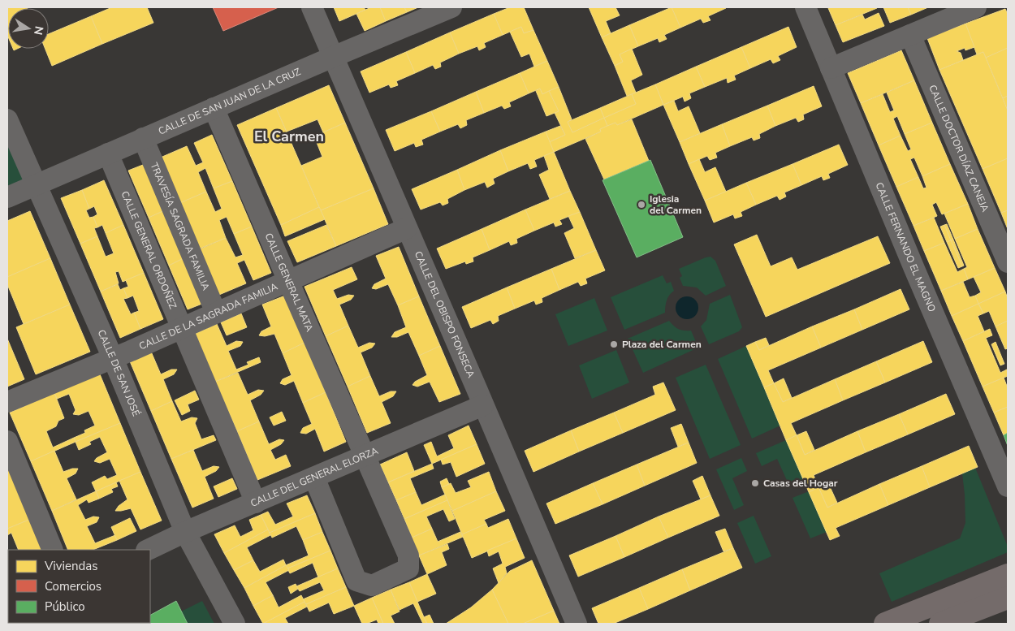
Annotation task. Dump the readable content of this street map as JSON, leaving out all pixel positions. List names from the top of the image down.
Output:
{
  "streets": {
    "street": [
      "CALLE DE SAN JUAN DE LA CRUZ",
      "CALLE DOCTOR DÍAZ CANEJA",
      "TRAVESÍA SAGRADA FAMILIA",
      "CALLE FERNANDO EL MAGNO",
      "CALLE GENERAL ORDOÑEZ",
      "CALLE GENERAL MATA",
      "CALLE DEL OBISPO FONSECA",
      "CALLE DE LA SAGRADA FAMILIA",
      "CALLE DE SAN JOSÉ",
      "CALLE DEL GENERAL ELORZA"
    ]
  },
  "crossings": [
    ["CALLE DE SAN JUAN DE LA CRUZ", "TRAVESÍA SAGRADA FAMILIA"],
    ["CALLE DE SAN JUAN DE LA CRUZ", "CALLE GENERAL ORDOÑEZ"],
    ["CALLE DE SAN JUAN DE LA CRUZ", "CALLE GENERAL MATA"],
    ["CALLE DE SAN JUAN DE LA CRUZ", "CALLE DEL OBISPO FONSECA"],
    ["CALLE DE SAN JUAN DE LA CRUZ", "CALLE DE SAN JOSÉ"],
    ["TRAVESÍA SAGRADA FAMILIA", "CALLE DE LA SAGRADA FAMILIA"],
    ["CALLE GENERAL ORDOÑEZ", "CALLE DE LA SAGRADA FAMILIA"],
    ["CALLE GENERAL ORDOÑEZ", "CALLE DEL GENERAL ELORZA"],
    ["CALLE GENERAL MATA", "CALLE DE LA SAGRADA FAMILIA"],
    ["CALLE GENERAL MATA", "CALLE DEL GENERAL ELORZA"],
    ["CALLE DEL OBISPO FONSECA", "CALLE DE LA SAGRADA FAMILIA"],
    ["CALLE DEL OBISPO FONSECA", "CALLE DEL GENERAL ELORZA"],
    ["CALLE DE LA SAGRADA FAMILIA", "CALLE DE SAN JOSÉ"],
    ["CALLE DE SAN JOSÉ", "CALLE DEL GENERAL ELORZA"]
  ],
  "districts": ["El Carmen"],
  "places": ["Iglesia del Carmen", "Plaza del Carmen", "Casas del Hogar"],
  "legend": ["Viviendas", "Comercios", "Público"],
  "north": "right"
}
